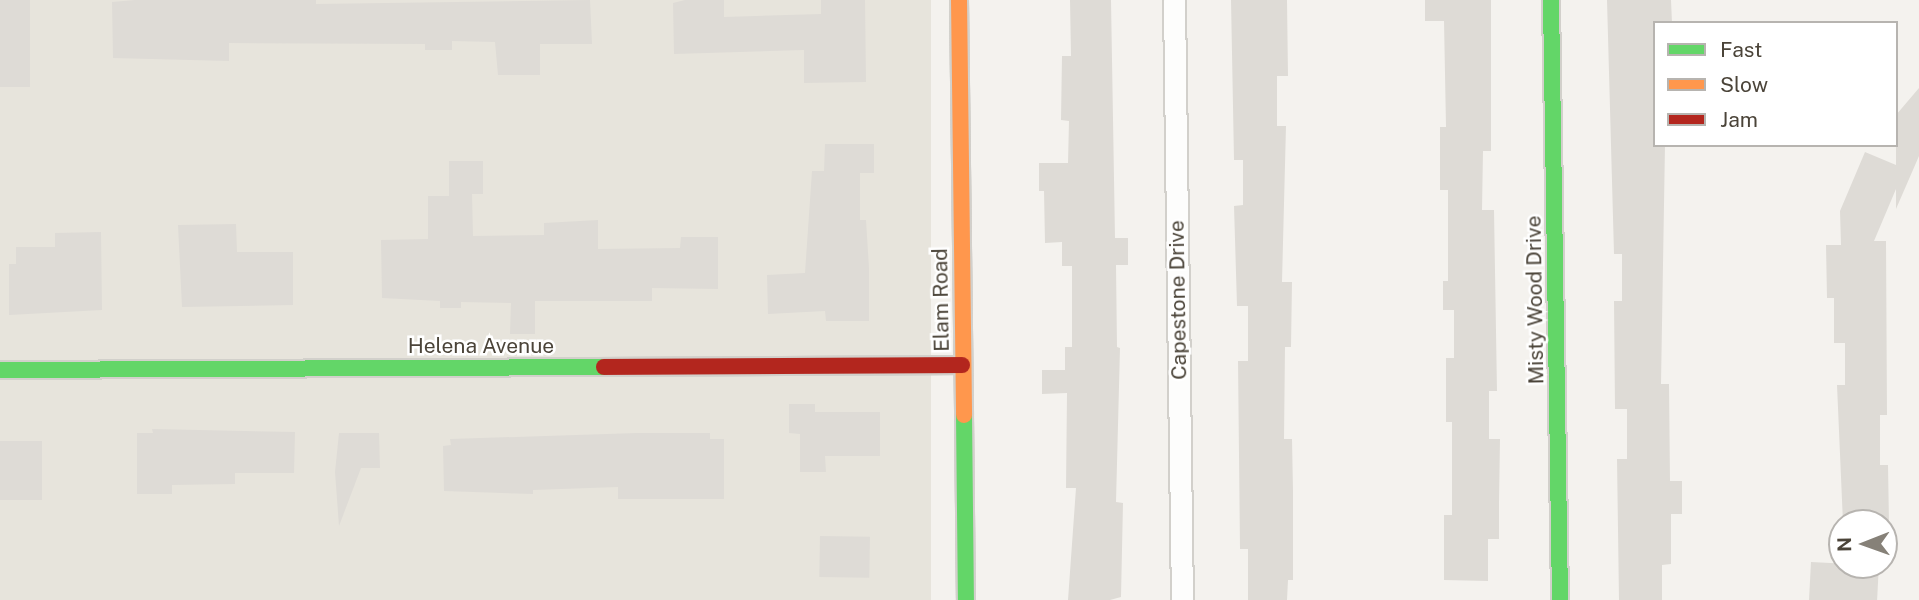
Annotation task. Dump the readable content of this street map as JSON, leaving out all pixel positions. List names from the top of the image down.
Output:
{
  "streets": {
    "street": [
      "Elam Road",
      "Capestone Drive",
      "Misty Wood Drive",
      "Helena Avenue"
    ]
  },
  "crossings": [
    ["Elam Road", "Helena Avenue"]
  ],
  "legend": ["Fast", "Slow", "Jam"],
  "north": "left"
}
